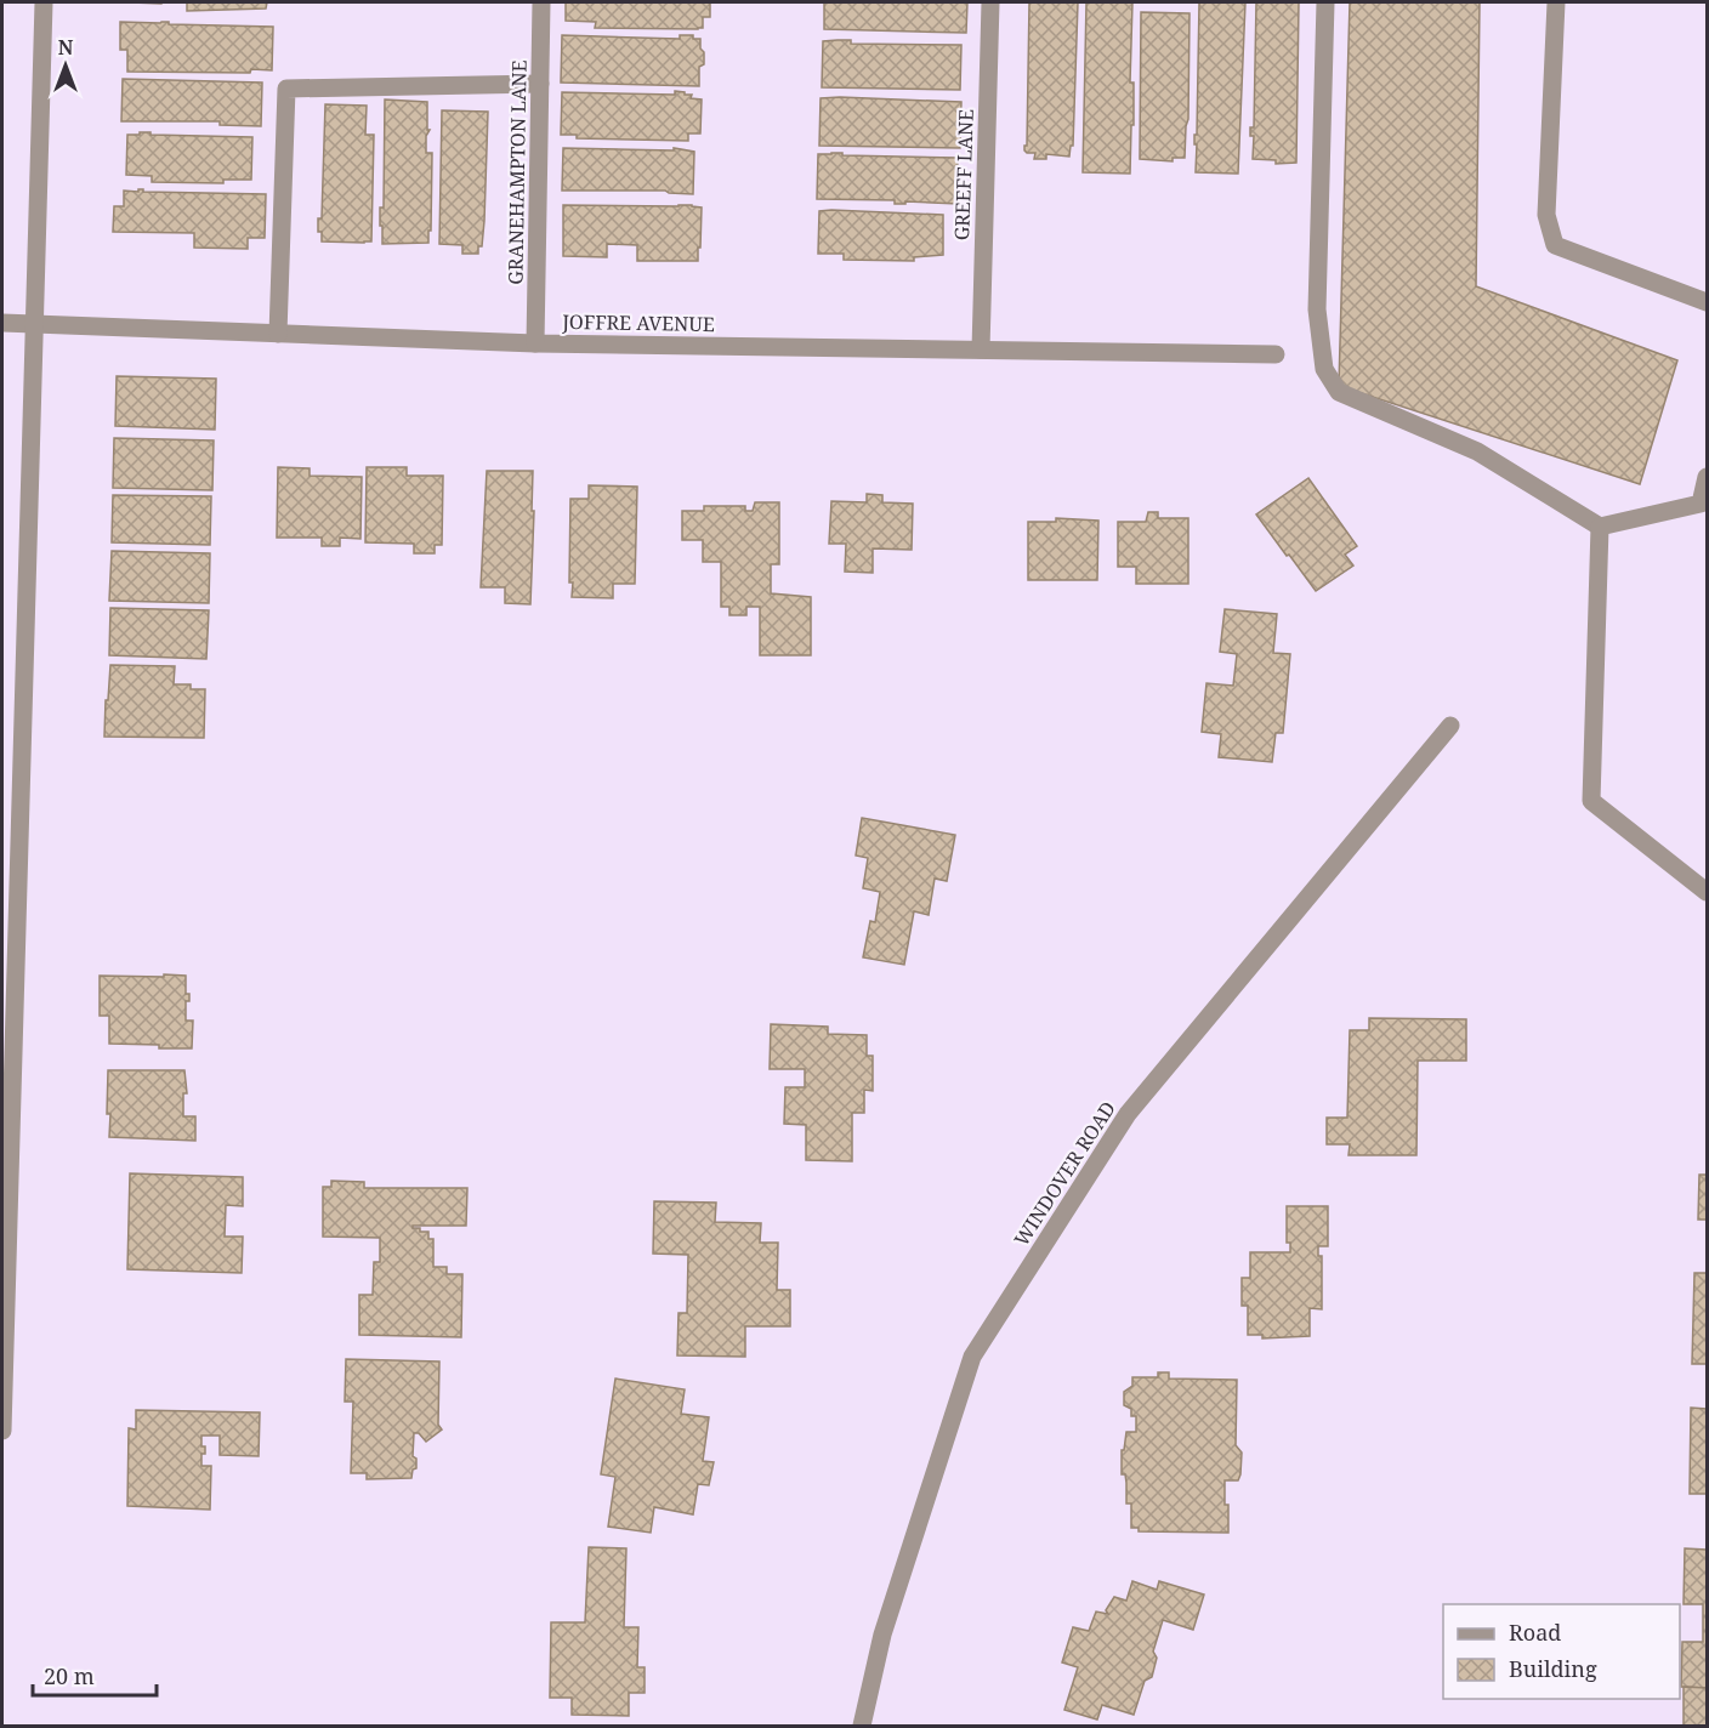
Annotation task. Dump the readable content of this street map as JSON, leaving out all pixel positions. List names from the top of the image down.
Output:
{
  "streets": {
    "street": [
      "GRANEHAMPTON LANE",
      "GREEFF LANE",
      "JOFFRE AVENUE",
      "WINDOVER ROAD"
    ]
  },
  "crossings": [
    ["GRANEHAMPTON LANE", "JOFFRE AVENUE"],
    ["GREEFF LANE", "JOFFRE AVENUE"]
  ],
  "legend": ["Road", "Building"],
  "scale_bar": "20 m",
  "north": "top"
}
